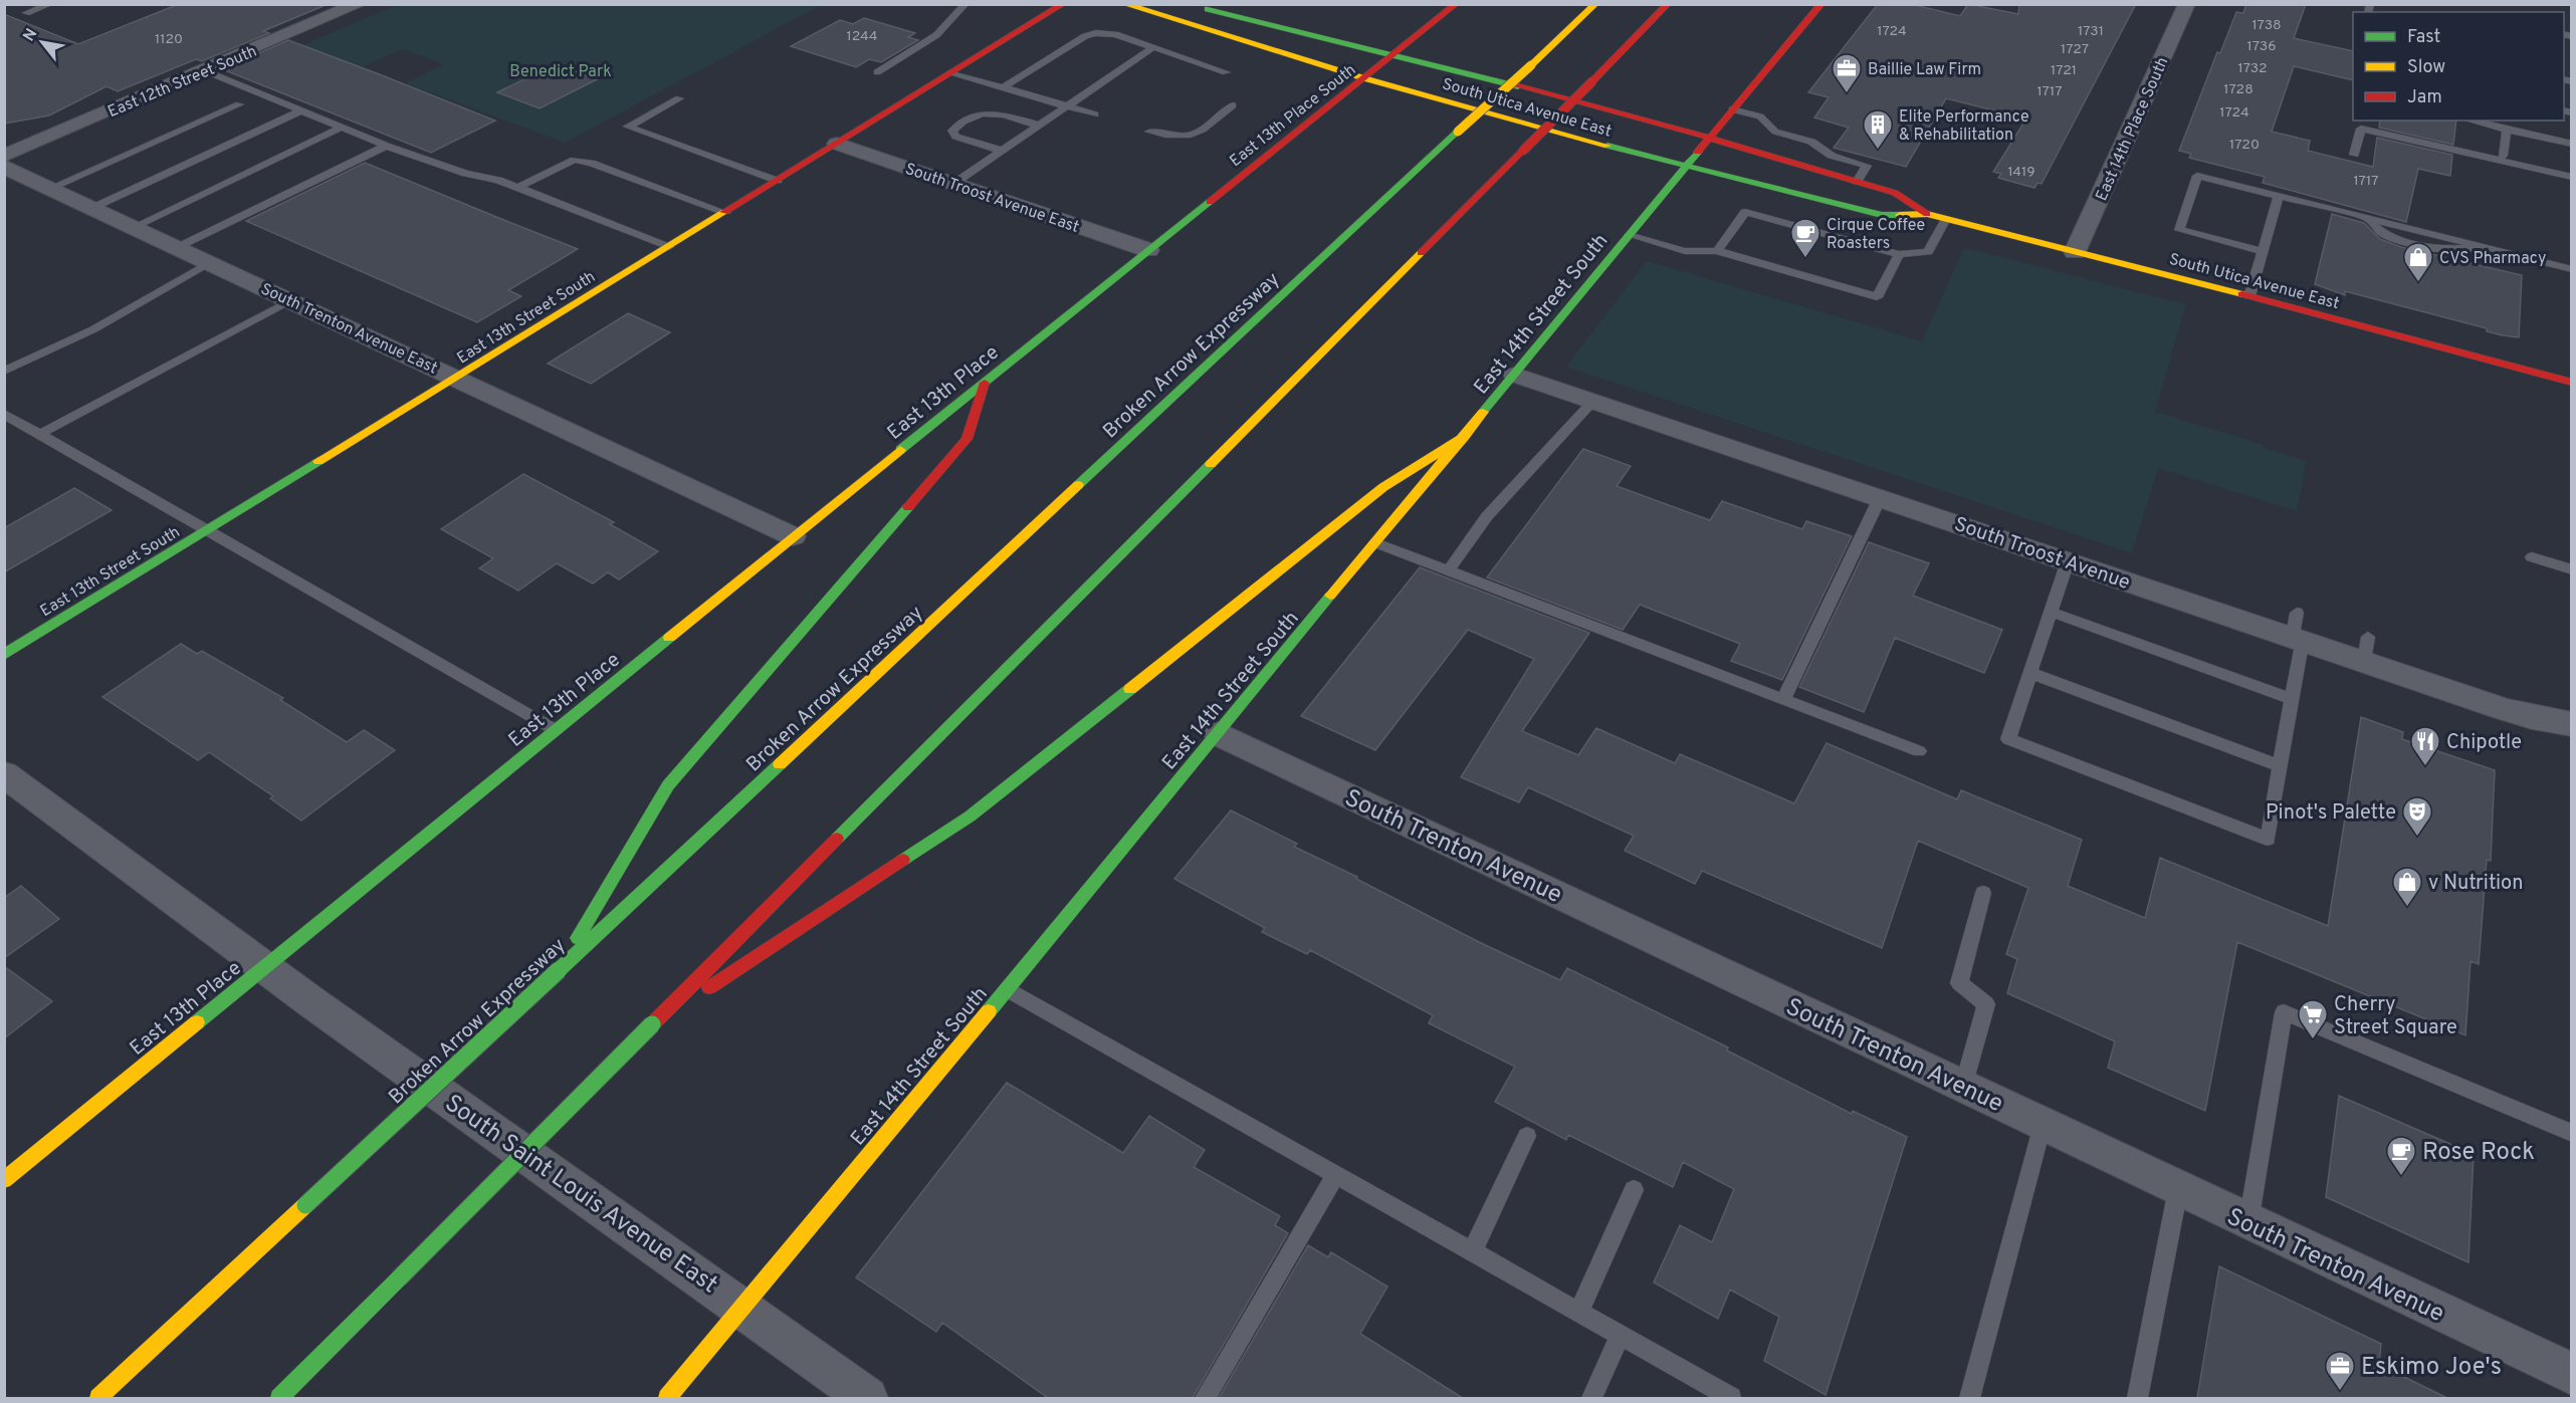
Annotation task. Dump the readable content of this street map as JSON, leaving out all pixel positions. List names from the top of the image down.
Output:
{
  "streets": {
    "main road": [
      "South Utica Avenue East",
      "East 13th Place South",
      "East 14th Street South",
      "East 13th Street South",
      "Broken Arrow Expressway",
      "East 13th Place"
    ],
    "street": [
      "East 12th Street South",
      "East 14th Place South",
      "South Troost Avenue East",
      "South Trenton Avenue East",
      "South Troost Avenue",
      "South Trenton Avenue",
      "South Saint Louis Avenue East"
    ]
  },
  "crossings": [
    ["South Utica Avenue East", "East 13th Place South"],
    ["South Utica Avenue East", "East 14th Place South"],
    ["South Utica Avenue East", "East 14th Street South"],
    ["East 13th Place South", "South Troost Avenue East"],
    ["East 13th Place South", "East 13th Place"],
    ["South Troost Avenue East", "East 13th Street South"],
    ["South Troost Avenue East", "East 13th Place"],
    ["East 14th Street South", "South Troost Avenue"],
    ["East 14th Street South", "South Trenton Avenue"],
    ["East 14th Street South", "South Saint Louis Avenue East"],
    ["East 13th Street South", "South Trenton Avenue East"],
    ["South Trenton Avenue East", "East 13th Place"],
    ["East 13th Place", "South Saint Louis Avenue East"]
  ],
  "parks": ["Benedict Park"],
  "places": {
    "office": ["Baillie Law Firm", "Eskimo Joe's"],
    "building": ["Elite Performance & Rehabilitation"],
    "cafe": ["Cirque Coffee Roasters", "Rose Rock"],
    "shop": ["CVS Pharmacy", "v Nutrition"],
    "restaurant": ["Chipotle"],
    "theatre": ["Pinot's Palette"],
    "supermarket": ["Cherry Street Square"]
  },
  "house_numbers": [
    "1738",
    "1724",
    "1731",
    "1244",
    "1120",
    "1736",
    "1727",
    "1732",
    "1721",
    "1728",
    "1717",
    "1724",
    "1720",
    "1419",
    "1717"
  ],
  "legend": ["Fast", "Slow", "Jam"],
  "north": "top left"
}
